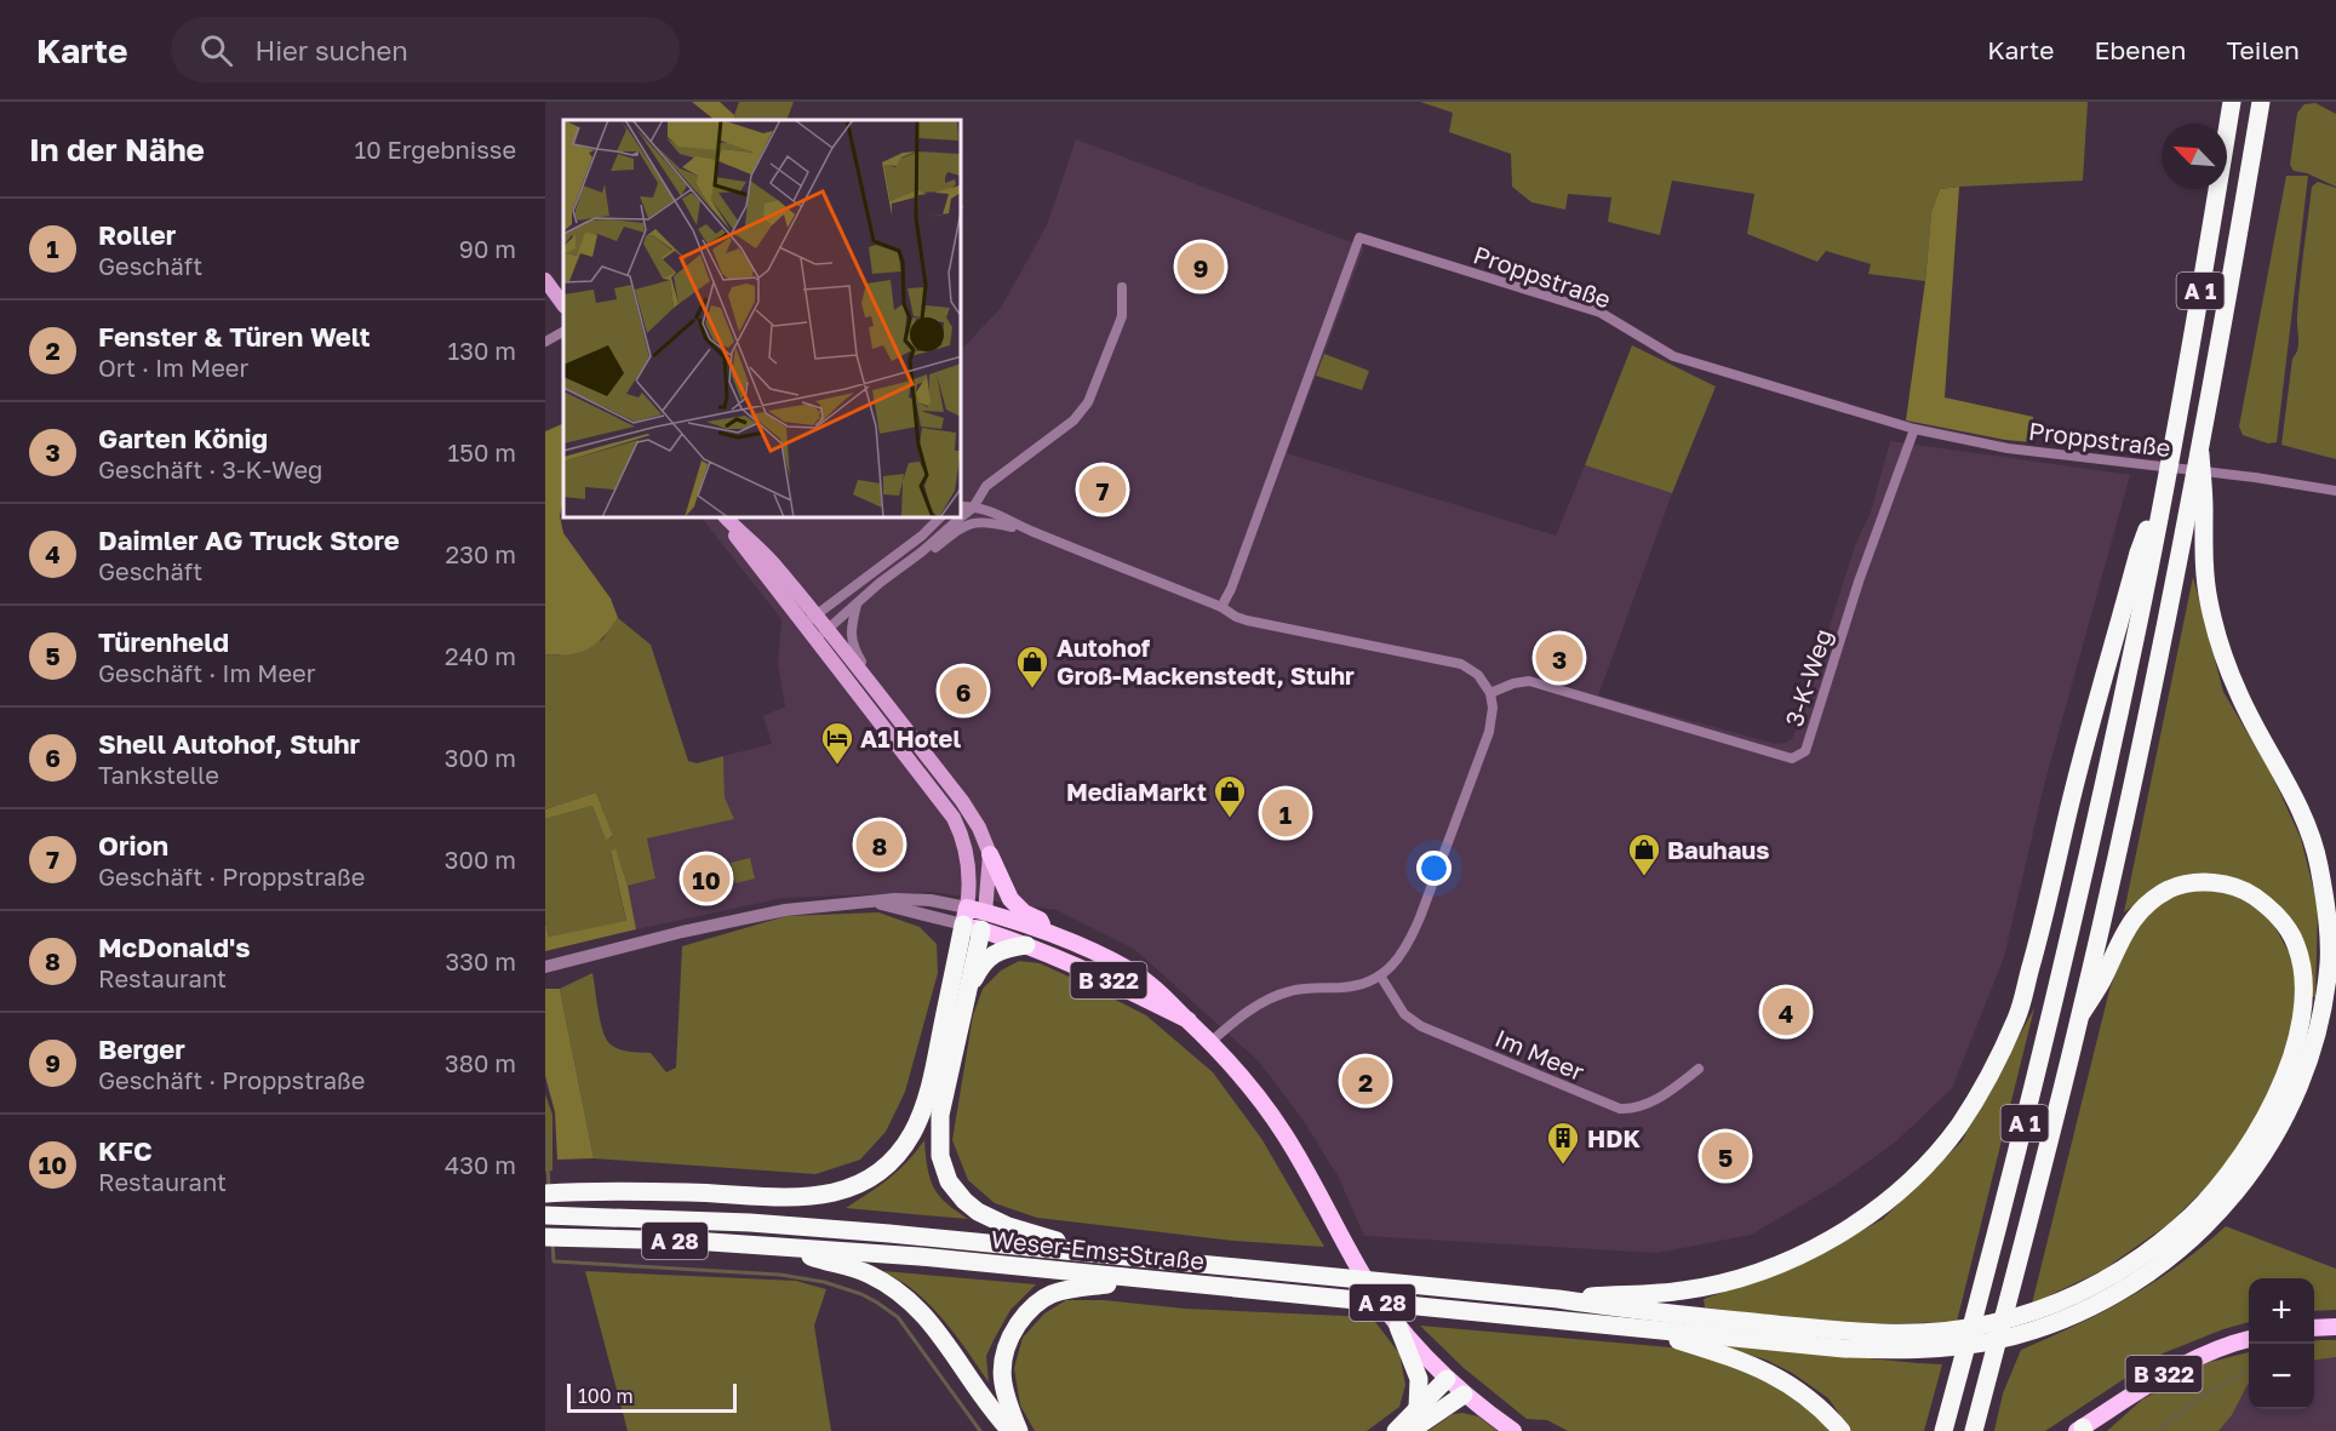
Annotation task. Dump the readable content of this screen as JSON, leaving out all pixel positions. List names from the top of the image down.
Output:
{
  "streets": {
    "highway": ["A 1", "A 28", "Weser-Ems-Straße"],
    "main road": ["B 322"],
    "street": ["Proppstraße", "3-K-Weg", "Im Meer"]
  },
  "crossings": [
    ["Proppstraße", "3-K-Weg"]
  ],
  "places": {
    "shop": ["Autohof Groß-Mackenstedt, Stuhr", "MediaMarkt", "Bauhaus"],
    "hotel": ["A1 Hotel"],
    "building": ["HDK"]
  },
  "scale_bar": "100 m",
  "north": "top left",
  "page": {
    "header": "Karte",
    "search": "Hier suchen",
    "nav": ["Karte", "Ebenen", "Teilen"],
    "heading": ["In der Nähe", "10 Ergebnisse"],
    "list": [
      {
        "mark": "1",
        "name": "Roller",
        "note": "Geschäft",
        "value": "90 m"
      },
      {
        "mark": "2",
        "name": "Fenster & Türen Welt",
        "note": "Ort · Im Meer",
        "value": "130 m"
      },
      {
        "mark": "3",
        "name": "Garten König",
        "note": "Geschäft · 3-K-Weg",
        "value": "150 m"
      },
      {
        "mark": "4",
        "name": "Daimler AG Truck Store",
        "note": "Geschäft",
        "value": "230 m"
      },
      {
        "mark": "5",
        "name": "Türenheld",
        "note": "Geschäft · Im Meer",
        "value": "240 m"
      },
      {
        "mark": "6",
        "name": "Shell Autohof, Stuhr",
        "note": "Tankstelle",
        "value": "300 m"
      },
      {
        "mark": "7",
        "name": "Orion",
        "note": "Geschäft · Proppstraße",
        "value": "300 m"
      },
      {
        "mark": "8",
        "name": "McDonald's",
        "note": "Restaurant",
        "value": "330 m"
      },
      {
        "mark": "9",
        "name": "Berger",
        "note": "Geschäft · Proppstraße",
        "value": "380 m"
      },
      {
        "mark": "10",
        "name": "KFC",
        "note": "Restaurant",
        "value": "430 m"
      }
    ],
    "pins": [
      "9",
      "7",
      "3",
      "6",
      "1",
      "8",
      "10",
      "4",
      "2",
      "5"
    ],
    "map_buttons": ["+", "−"],
    "scale": "100 m"
  }
}
